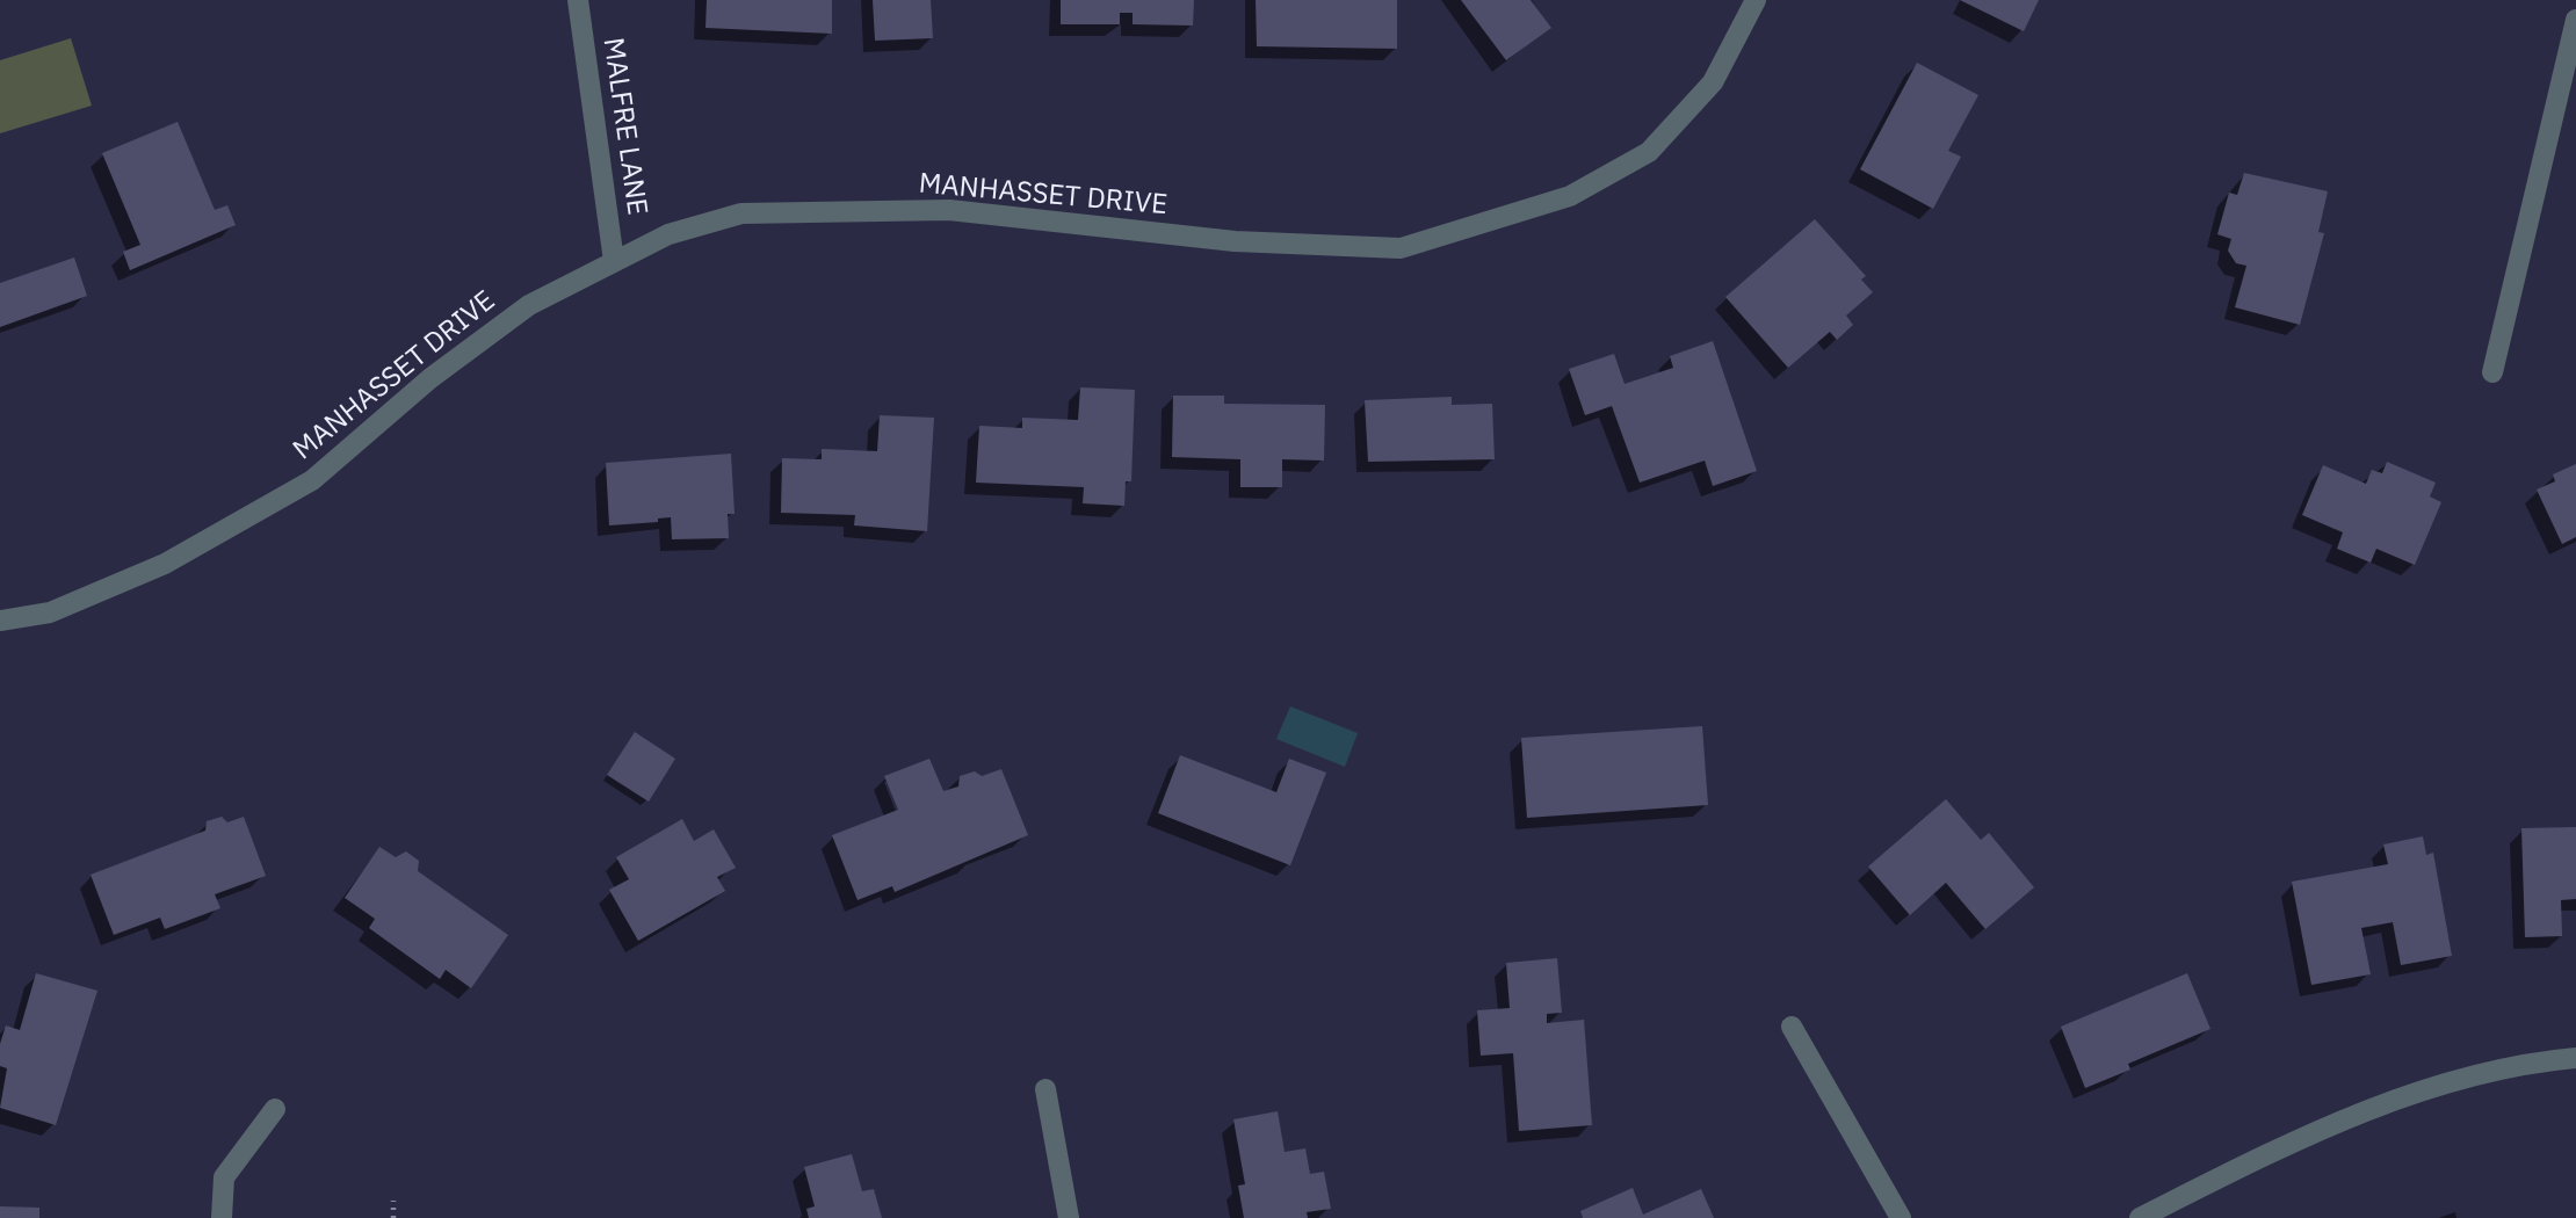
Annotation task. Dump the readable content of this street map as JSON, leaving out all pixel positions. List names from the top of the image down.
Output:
{
  "streets": {
    "street": ["MALFRE LANE", "MANHASSET DRIVE"]
  },
  "crossings": [
    ["MALFRE LANE", "MANHASSET DRIVE"]
  ]
}
